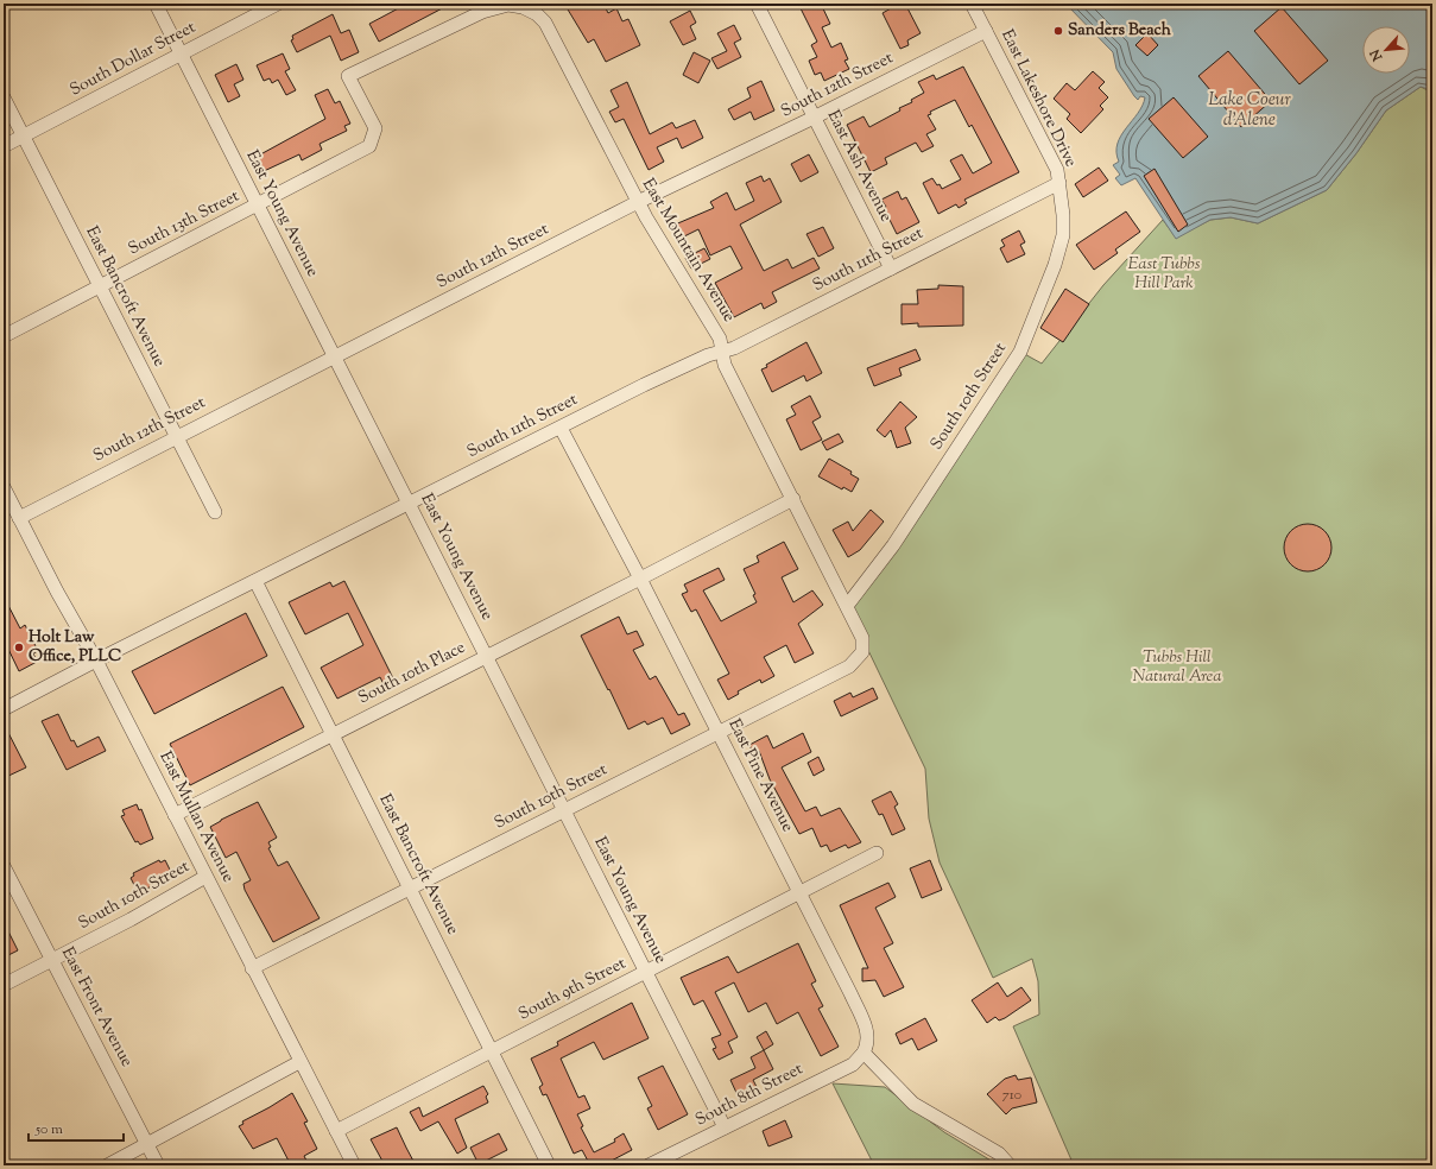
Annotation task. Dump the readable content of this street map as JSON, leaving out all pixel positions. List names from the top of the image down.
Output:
{
  "streets": {
    "street": [
      "South Dollar Street",
      "South 12th Street",
      "East Lakeshore Drive",
      "East Ash Avenue",
      "East Young Avenue",
      "South 13th Street",
      "East Mountain Avenue",
      "South 11th Street",
      "East Bancroft Avenue",
      "South 10th Street",
      "South 10th Place",
      "East Pine Avenue",
      "East Mullan Avenue",
      "South 9th Street",
      "East Front Avenue",
      "South 8th Street"
    ]
  },
  "crossings": [
    ["South Dollar Street", "East Young Avenue"],
    ["South Dollar Street", "East Bancroft Avenue"],
    ["South 12th Street", "East Lakeshore Drive"],
    ["South 12th Street", "East Ash Avenue"],
    ["South 12th Street", "East Young Avenue"],
    ["South 12th Street", "East Mountain Avenue"],
    ["South 12th Street", "East Bancroft Avenue"],
    ["South 12th Street", "East Mullan Avenue"],
    ["East Lakeshore Drive", "South 11th Street"],
    ["East Lakeshore Drive", "South 10th Street"],
    ["East Ash Avenue", "South 11th Street"],
    ["East Young Avenue", "South 13th Street"],
    ["East Young Avenue", "South 11th Street"],
    ["East Young Avenue", "South 10th Street"],
    ["East Young Avenue", "South 10th Place"],
    ["East Young Avenue", "South 9th Street"],
    ["East Young Avenue", "South 8th Street"],
    ["South 13th Street", "East Mountain Avenue"],
    ["South 13th Street", "East Bancroft Avenue"],
    ["East Mountain Avenue", "South 11th Street"],
    ["East Mountain Avenue", "South 10th Street"],
    ["East Mountain Avenue", "South 10th Place"],
    ["South 11th Street", "East Bancroft Avenue"],
    ["South 11th Street", "South 10th Street"],
    ["South 11th Street", "East Pine Avenue"],
    ["South 11th Street", "East Mullan Avenue"],
    ["East Bancroft Avenue", "South 10th Street"],
    ["East Bancroft Avenue", "South 10th Place"],
    ["East Bancroft Avenue", "South 9th Street"],
    ["South 10th Street", "East Pine Avenue"],
    ["South 10th Street", "East Mullan Avenue"],
    ["South 10th Street", "East Front Avenue"],
    ["South 10th Place", "East Pine Avenue"],
    ["South 10th Place", "East Mullan Avenue"],
    ["East Pine Avenue", "South 9th Street"],
    ["East Pine Avenue", "South 8th Street"],
    ["East Mullan Avenue", "South 9th Street"]
  ],
  "water": ["Lake Coeur d'Alene"],
  "parks": ["East Tubbs Hill Park", "Tubbs Hill Natural Area"],
  "places": ["Sanders Beach", "Holt Law Office, PLLC"],
  "house_numbers": ["710"],
  "scale_bar": "50 m",
  "north": "bottom left"
}
